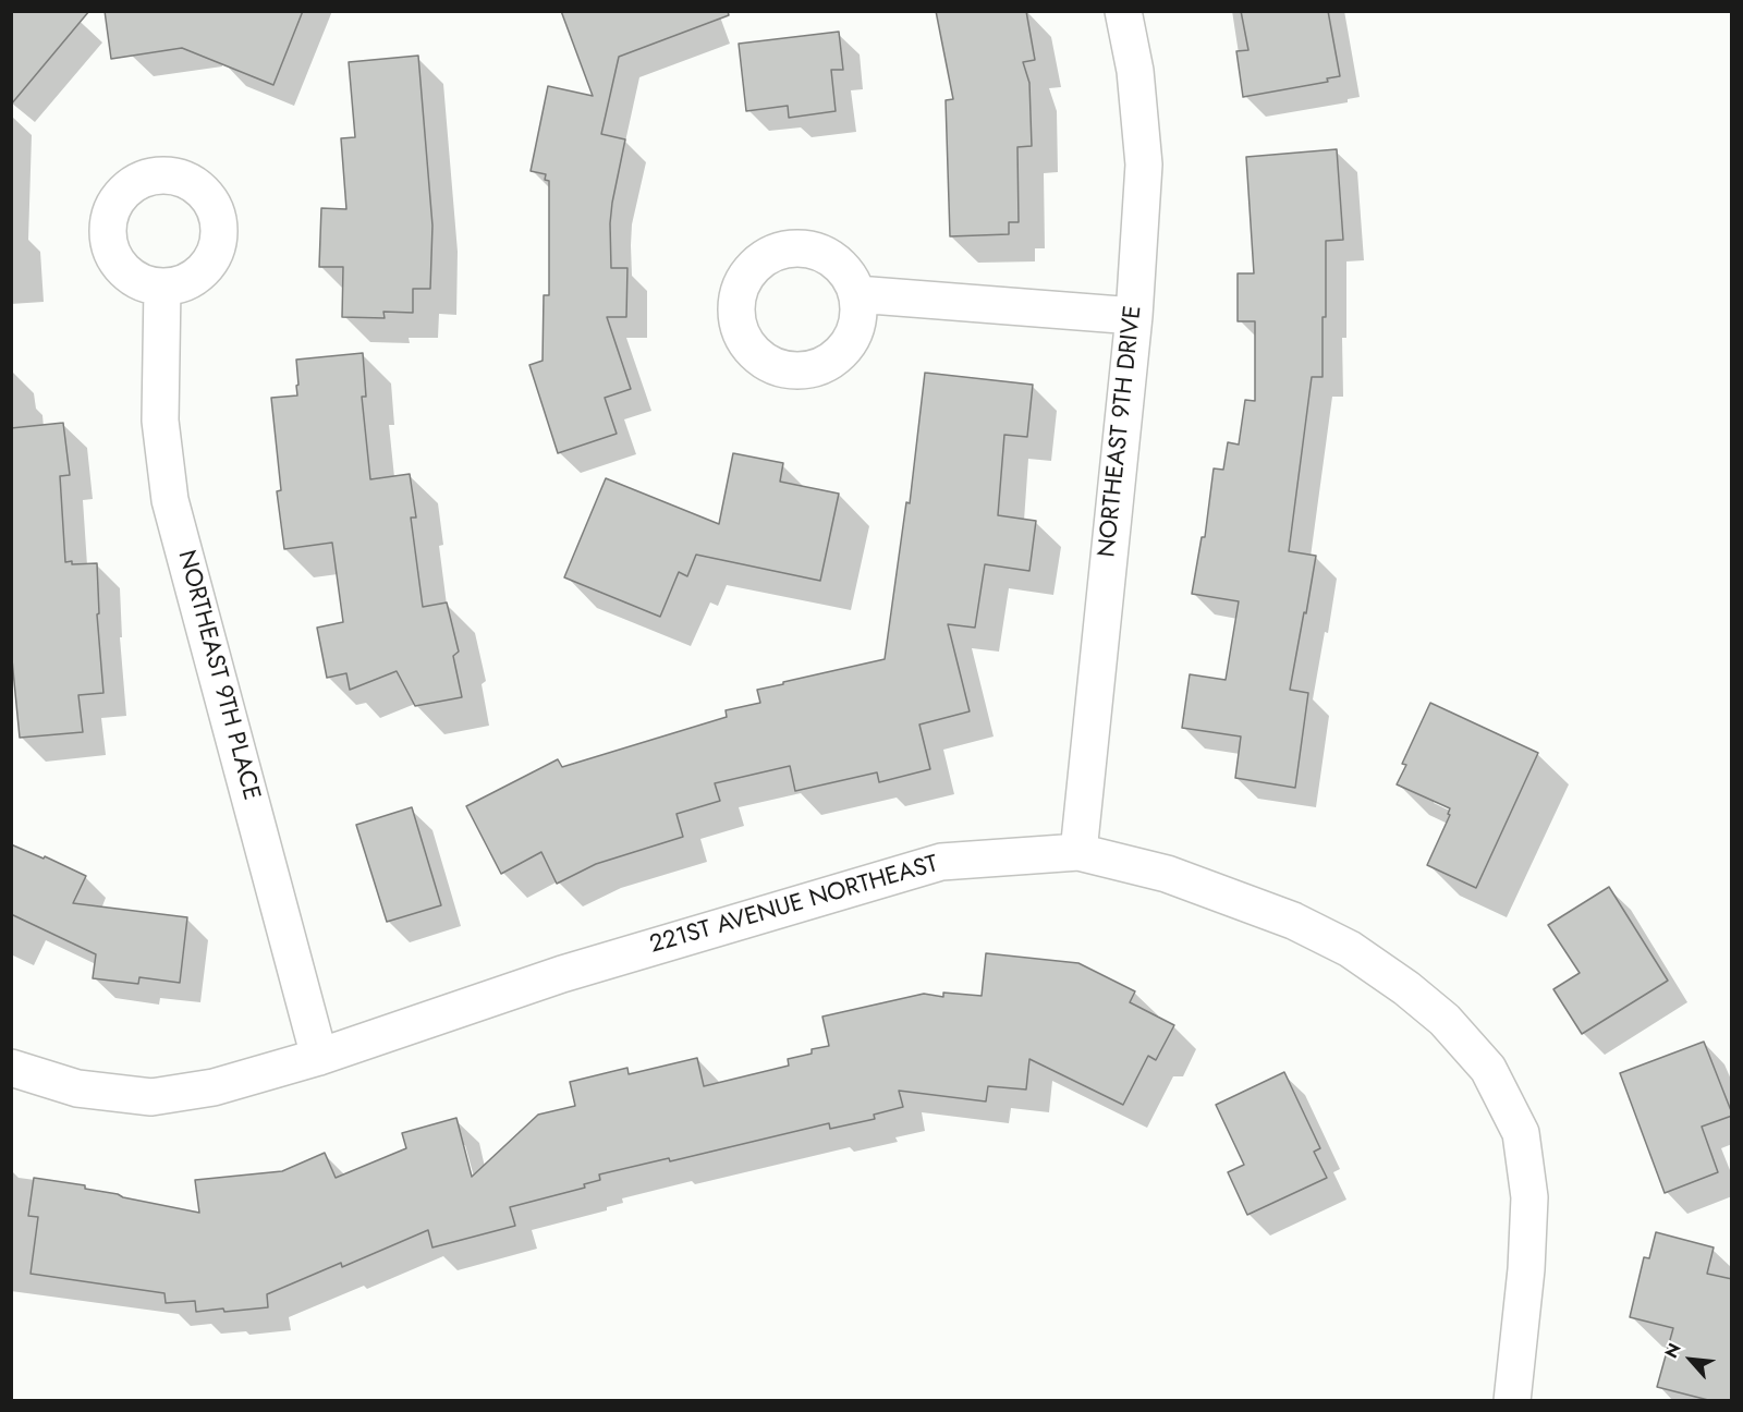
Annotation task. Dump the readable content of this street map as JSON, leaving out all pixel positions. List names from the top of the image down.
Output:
{
  "streets": {
    "street": ["NORTHEAST 9TH DRIVE", "NORTHEAST 9TH PLACE", "221ST AVENUE NORTHEAST"]
  },
  "crossings": [
    ["NORTHEAST 9TH DRIVE", "221ST AVENUE NORTHEAST"],
    ["NORTHEAST 9TH PLACE", "221ST AVENUE NORTHEAST"]
  ],
  "north": "top left"
}
